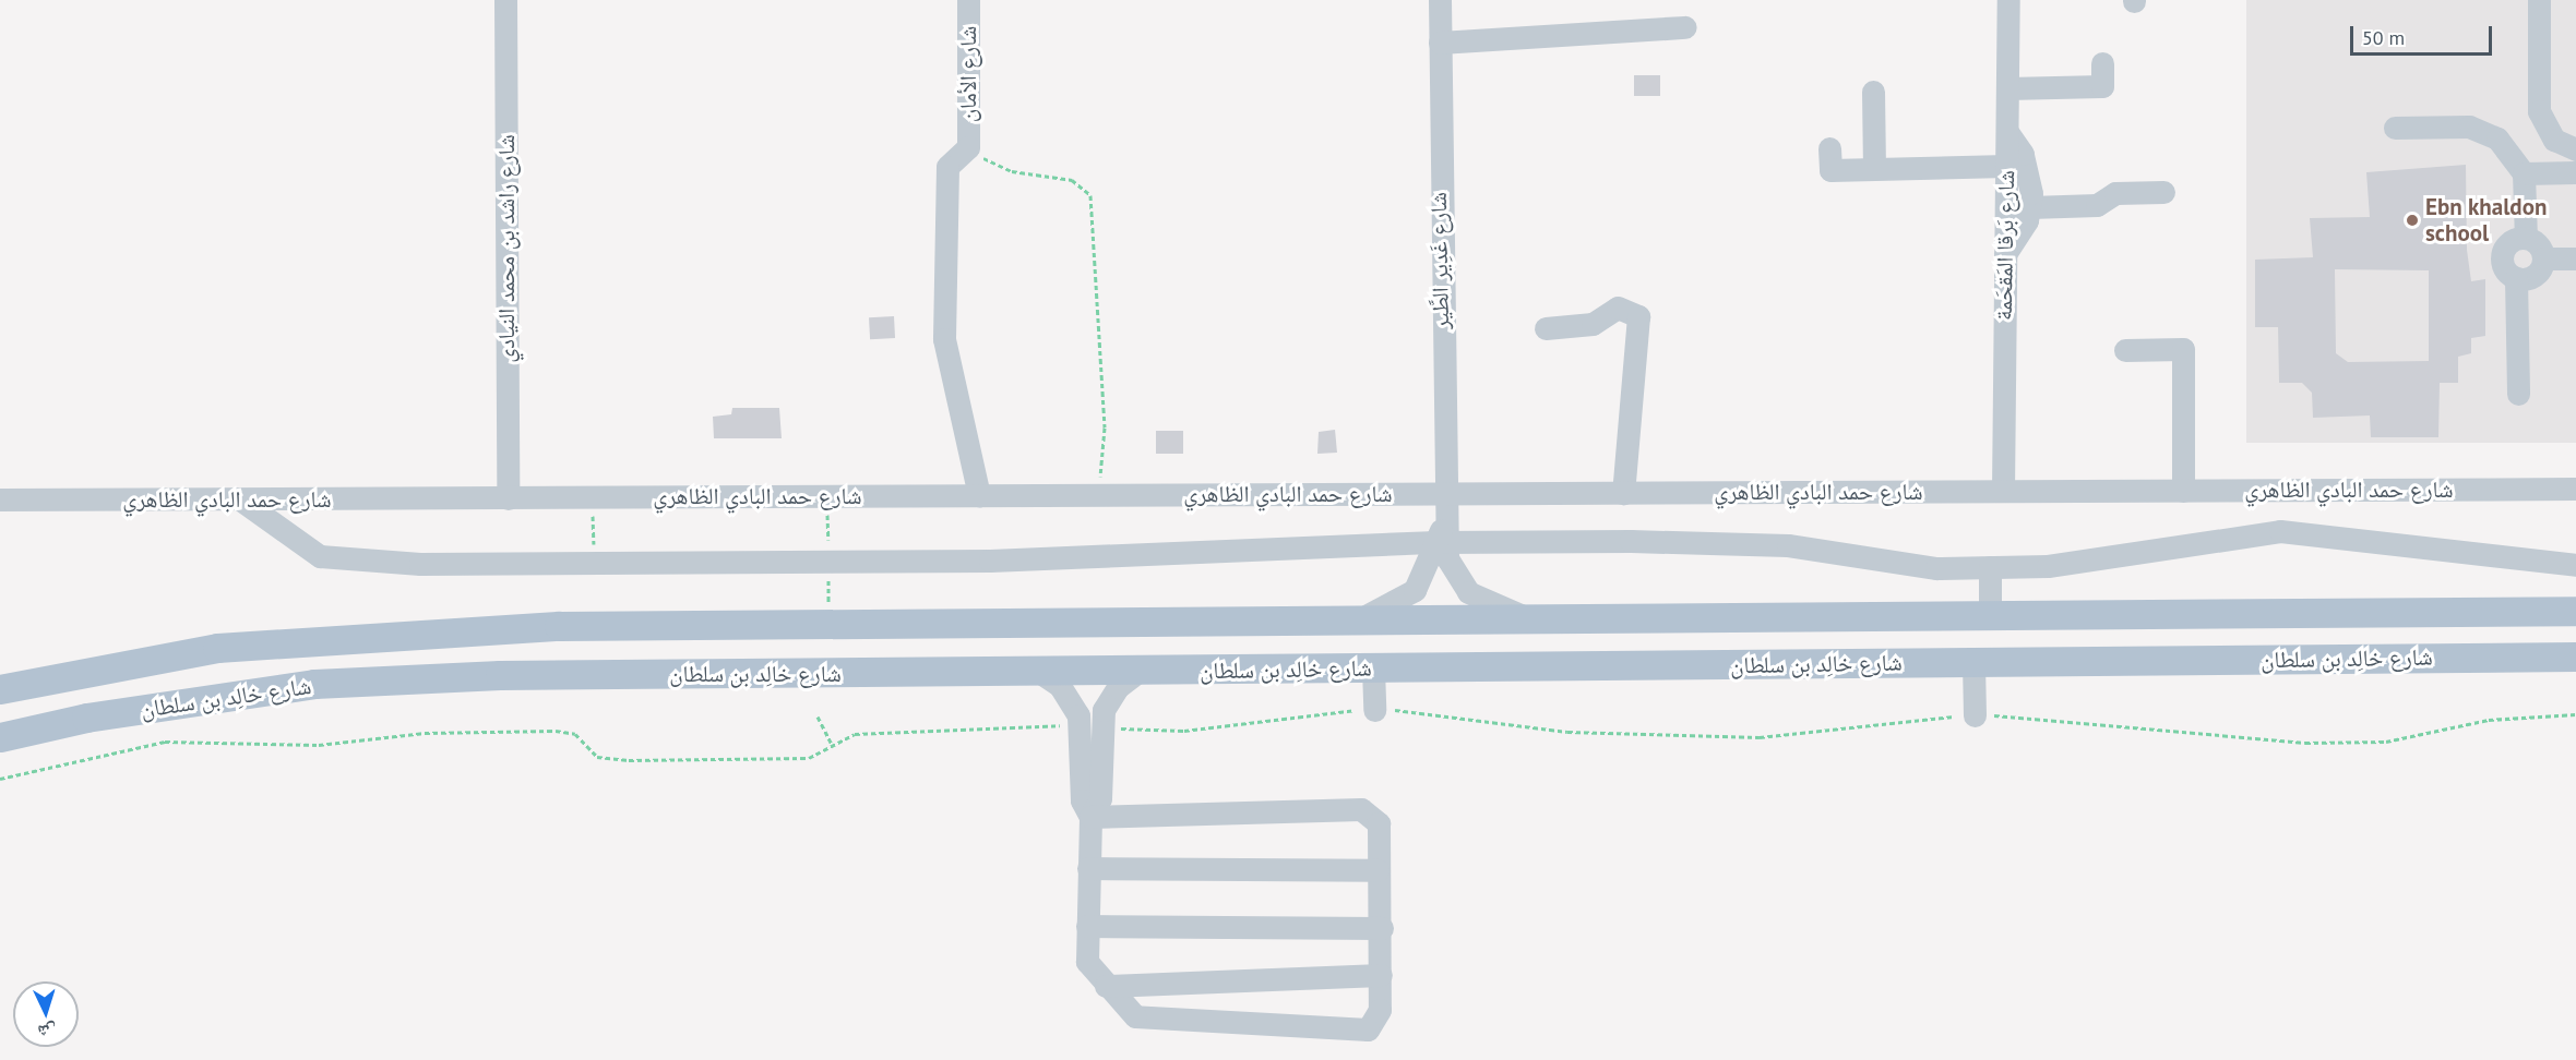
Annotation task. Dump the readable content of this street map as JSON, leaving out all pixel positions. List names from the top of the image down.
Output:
{
  "streets": {
    "main road": ["شارع خالِد بن سلطان"],
    "street": [
      "شارع الأمان",
      "شارع بَرقا المَقحَمة",
      "شارع راشد بن محمد النيادي",
      "شارع غَدِير الطَّير",
      "شارع حمد البادي الظاهري"
    ]
  },
  "crossings": [
    ["شارع بَرقا المَقحَمة", "شارع حمد البادي الظاهري"],
    ["شارع راشد بن محمد النيادي", "شارع حمد البادي الظاهري"],
    ["شارع غَدِير الطَّير", "شارع حمد البادي الظاهري"],
    ["شارع غَدِير الطَّير", "شارع خالِد بن سلطان"]
  ],
  "places": ["Ebn khaldon school"],
  "scale_bar": "50 m",
  "north": "bottom"
}
